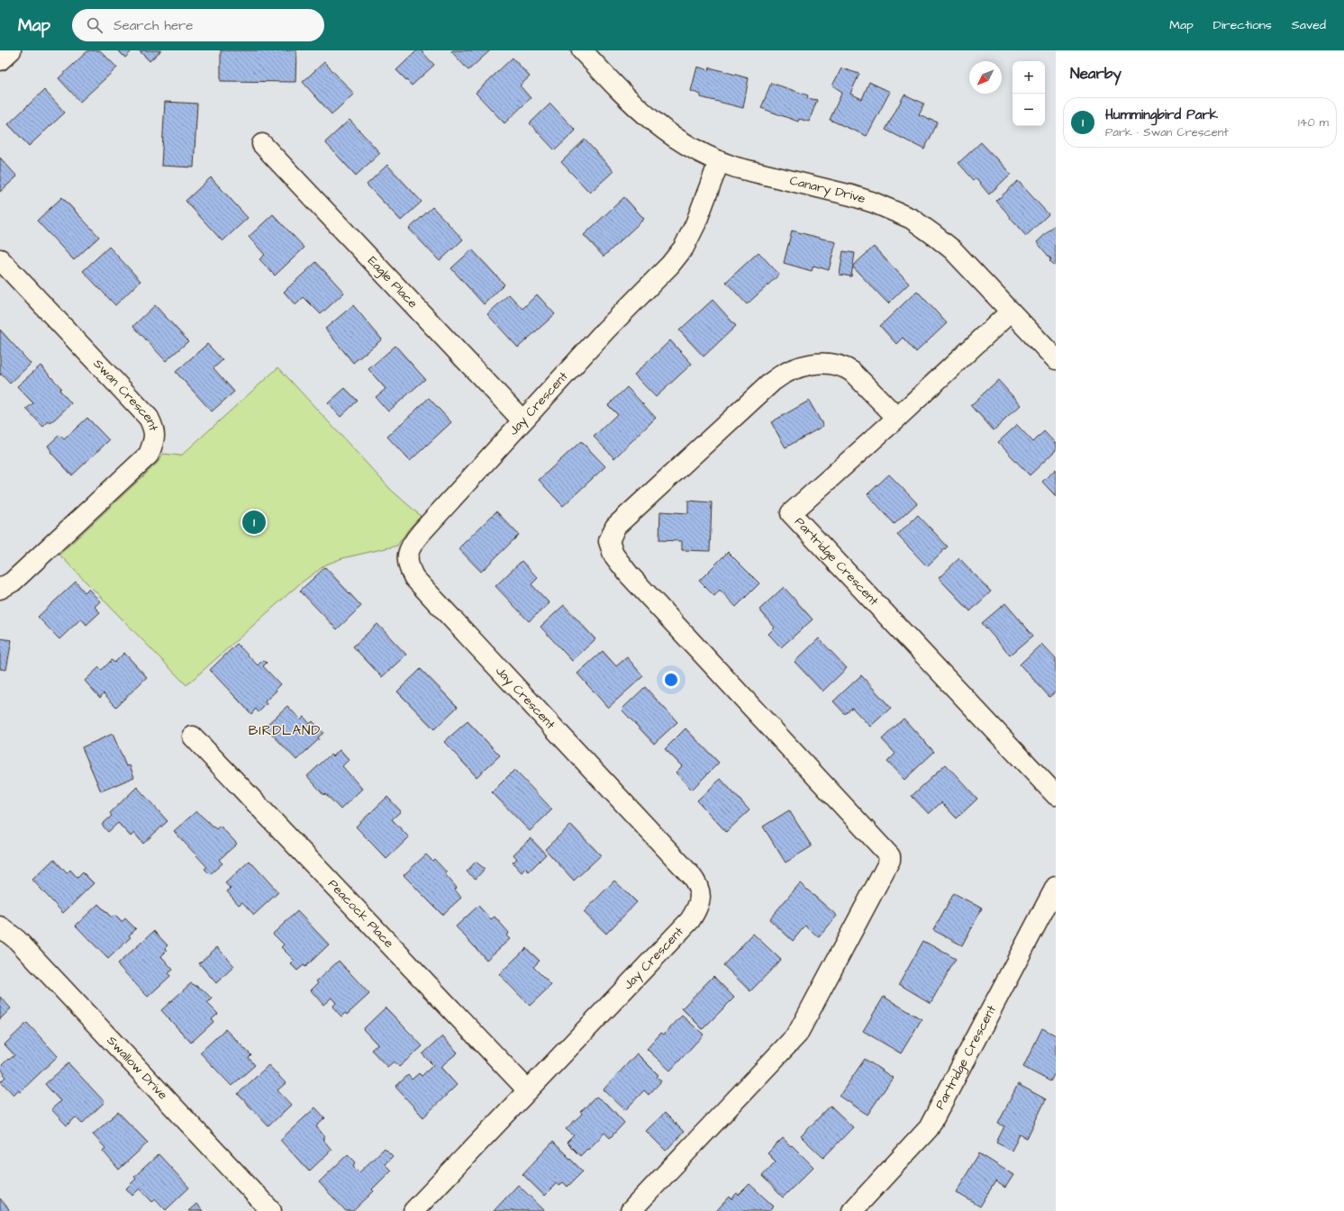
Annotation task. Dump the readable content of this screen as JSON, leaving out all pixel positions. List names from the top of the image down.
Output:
{
  "streets": {
    "street": [
      "Canary Drive",
      "Eagle Place",
      "Swan Crescent",
      "Jay Crescent",
      "Partridge Crescent",
      "Peacock Place",
      "Swallow Drive"
    ]
  },
  "crossings": [
    ["Canary Drive", "Jay Crescent"],
    ["Canary Drive", "Partridge Crescent"],
    ["Eagle Place", "Jay Crescent"],
    ["Jay Crescent", "Peacock Place"]
  ],
  "districts": ["BIRDLAND"],
  "north": "bottom left",
  "page": {
    "header": "Map",
    "search": "Search here",
    "nav": ["Map", "Directions", "Saved"],
    "heading": "Nearby",
    "map_buttons": ["+", "−"],
    "list": [
      {
        "mark": "1",
        "name": "Hummingbird Park",
        "note": "Park · Swan Crescent",
        "value": "140 m"
      }
    ],
    "pins": "1"
  }
}
